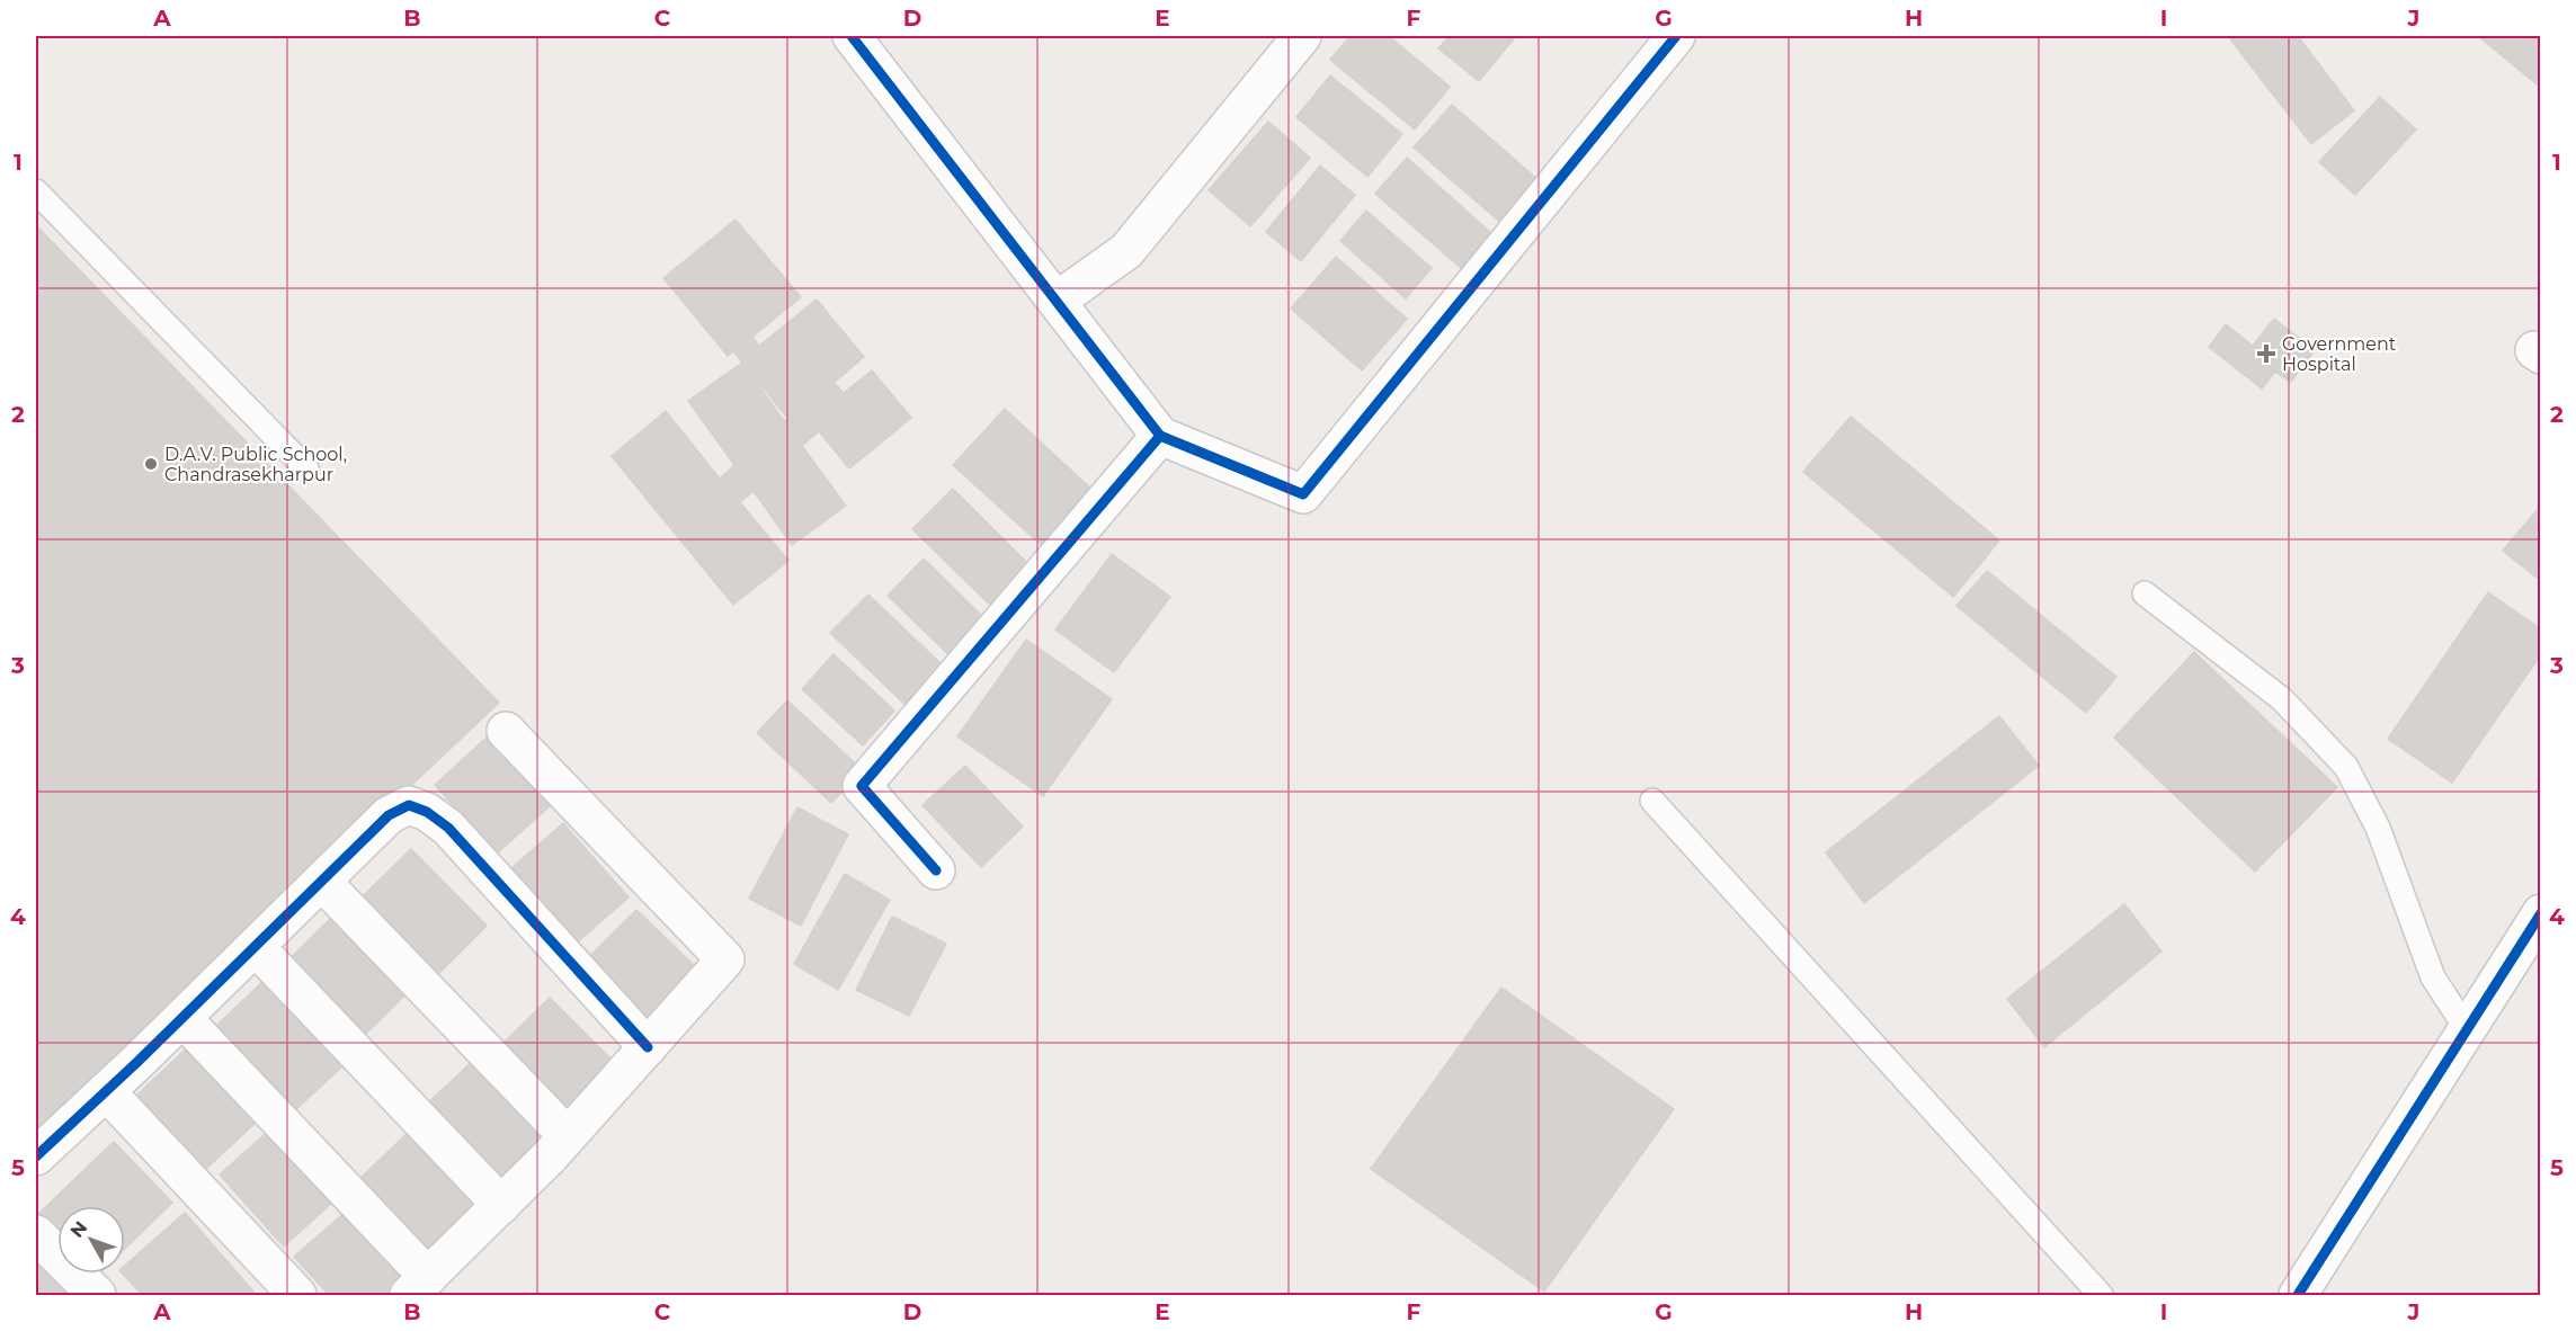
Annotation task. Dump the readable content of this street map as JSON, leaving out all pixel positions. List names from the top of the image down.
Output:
{
  "places": {
    "health": ["Government Hospital"],
    "other": ["D.A.V. Public School, Chandrasekharpur"]
  },
  "north": "top left",
  "grid": {
    "columns": [
      "A",
      "B",
      "C",
      "D",
      "E",
      "F",
      "G",
      "H",
      "I",
      "J"
    ],
    "rows": [
      "1",
      "2",
      "3",
      "4",
      "5"
    ]
  }
}
